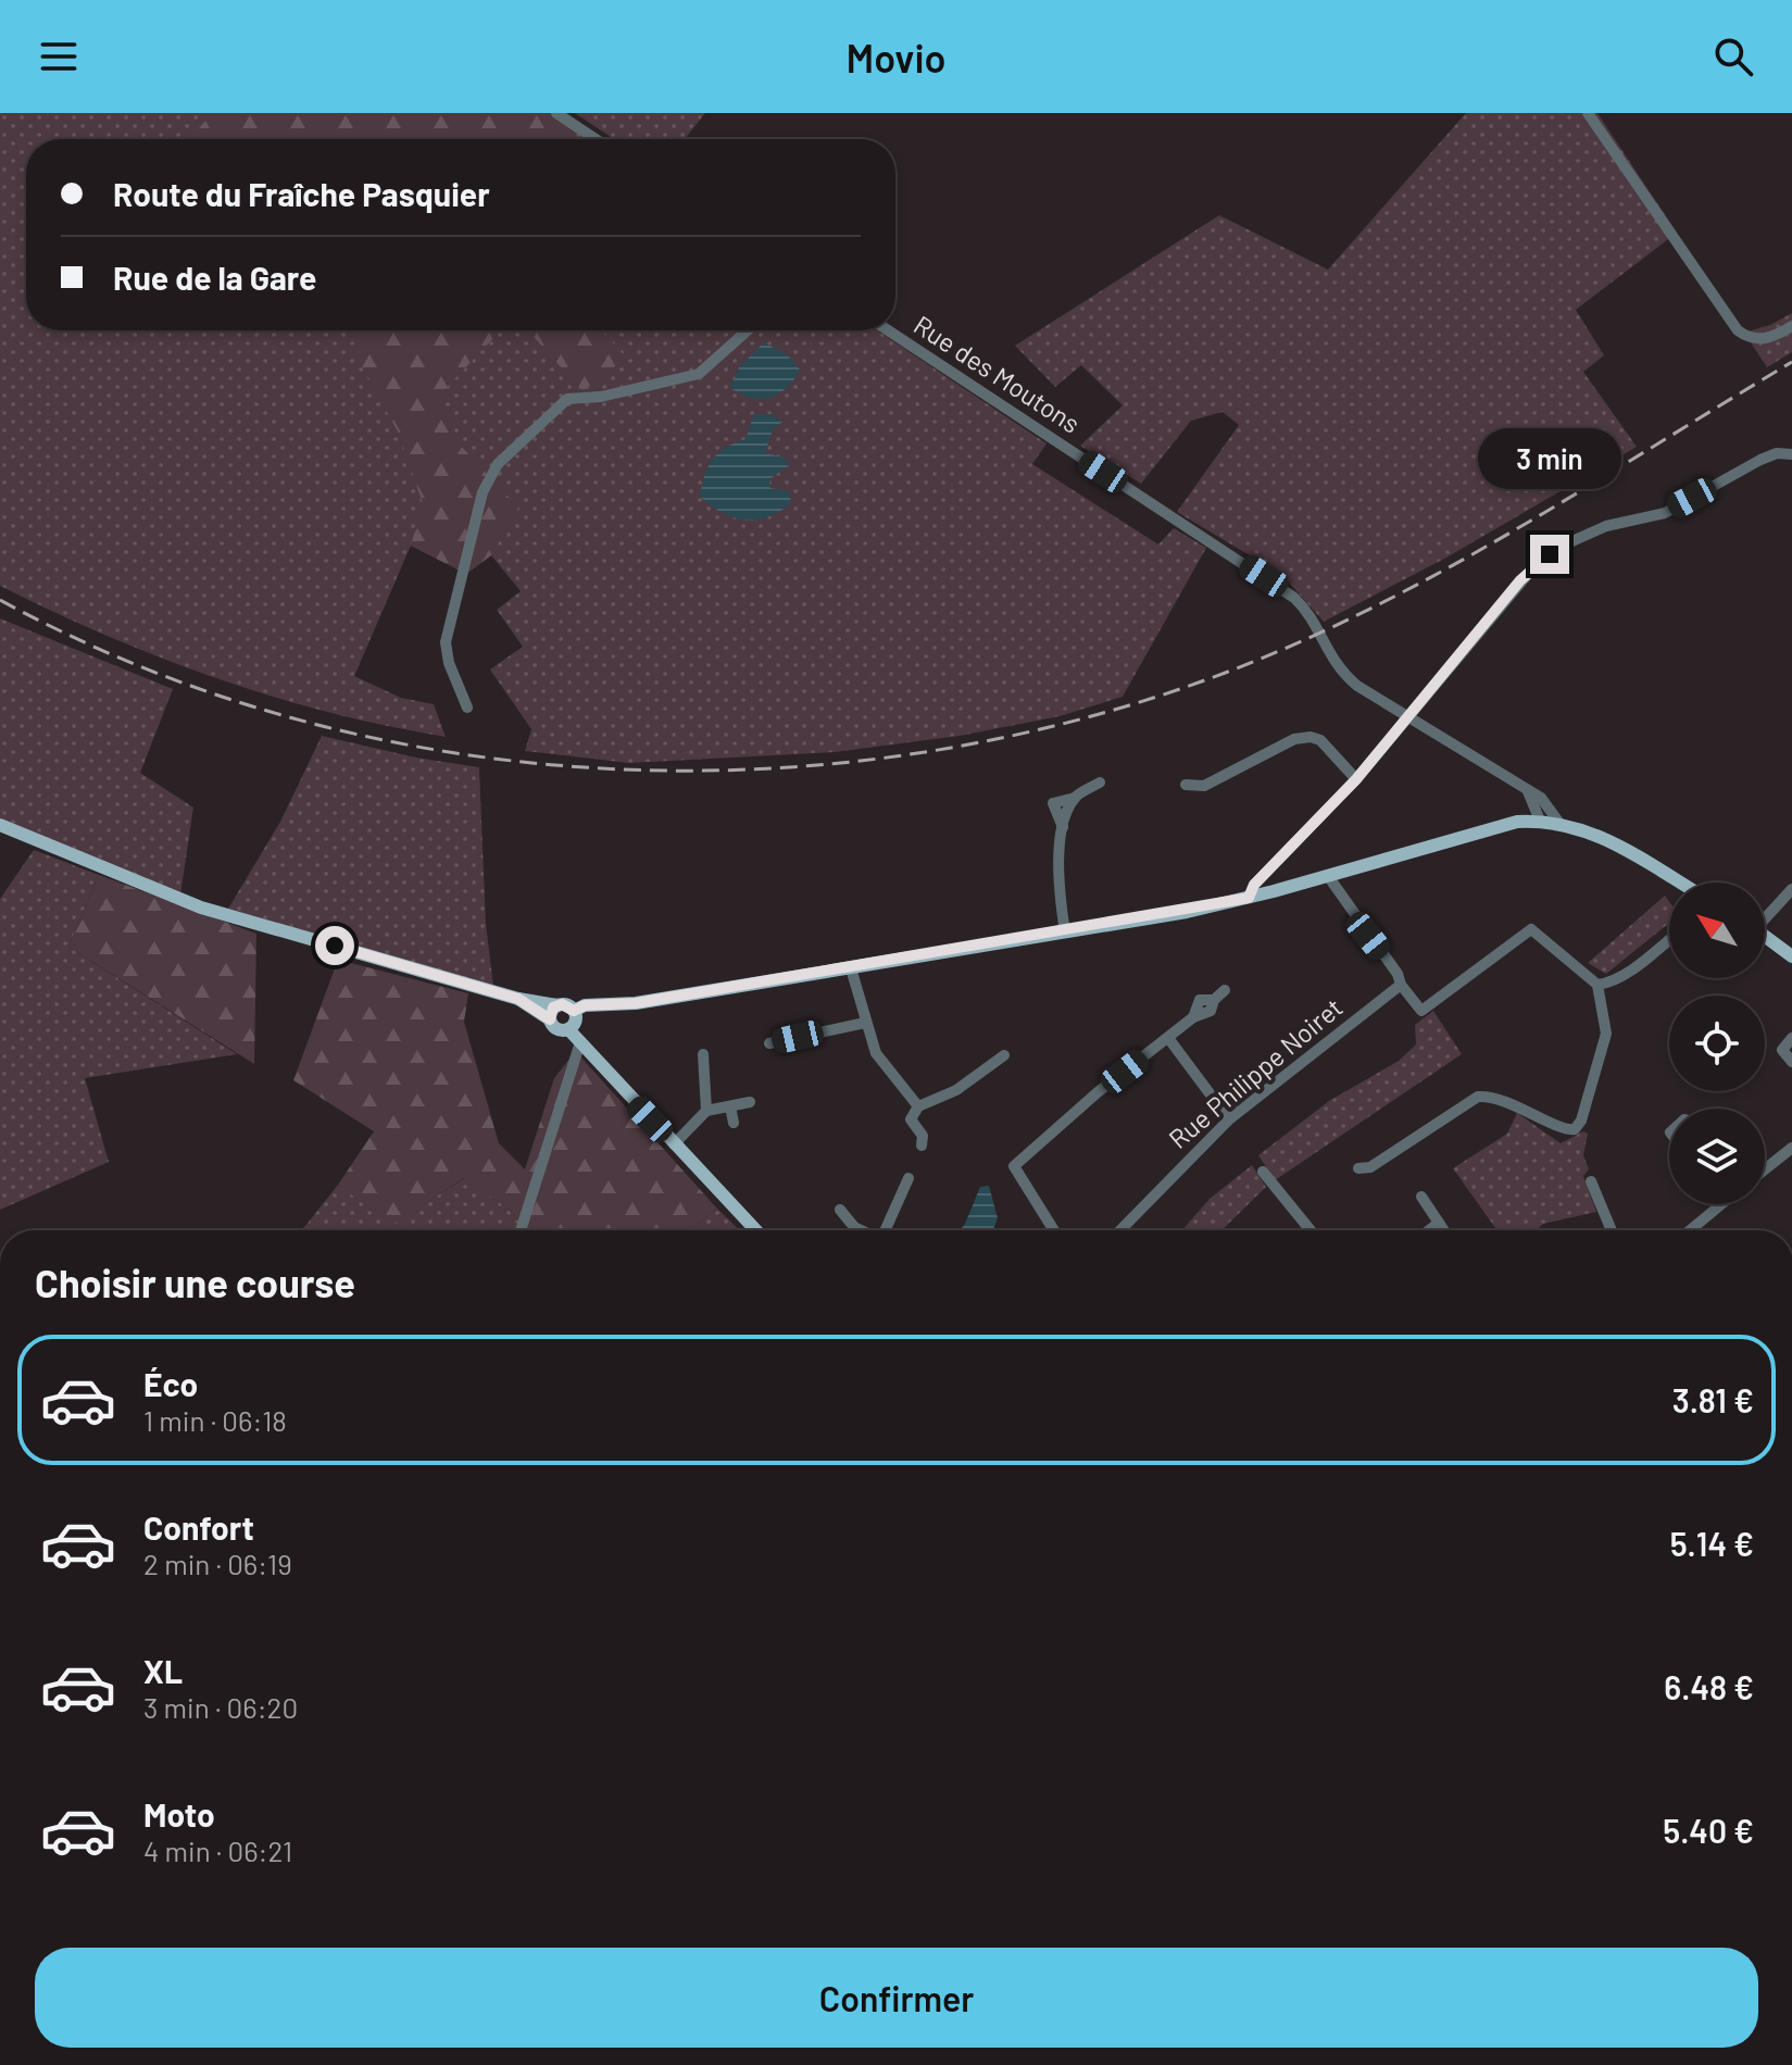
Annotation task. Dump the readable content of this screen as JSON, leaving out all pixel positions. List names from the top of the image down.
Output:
{
  "streets": {
    "street": ["Rue des Moutons", "Rue Philippe Noiret"]
  },
  "north": "top left",
  "page": {
    "header": "Movio",
    "banner": ["Route du Fraîche Pasquier", "Rue de la Gare"],
    "bubble": "3 min",
    "heading": "Choisir une course",
    "list": [
      {
        "name": "Éco",
        "note": "1 min · 06:18",
        "value": "3.81 €"
      },
      {
        "name": "Confort",
        "note": "2 min · 06:19",
        "value": "5.14 €"
      },
      {
        "name": "XL",
        "note": "3 min · 06:20",
        "value": "6.48 €"
      },
      {
        "name": "Moto",
        "note": "4 min · 06:21",
        "value": "5.40 €"
      }
    ],
    "buttons": "Confirmer"
  }
}
